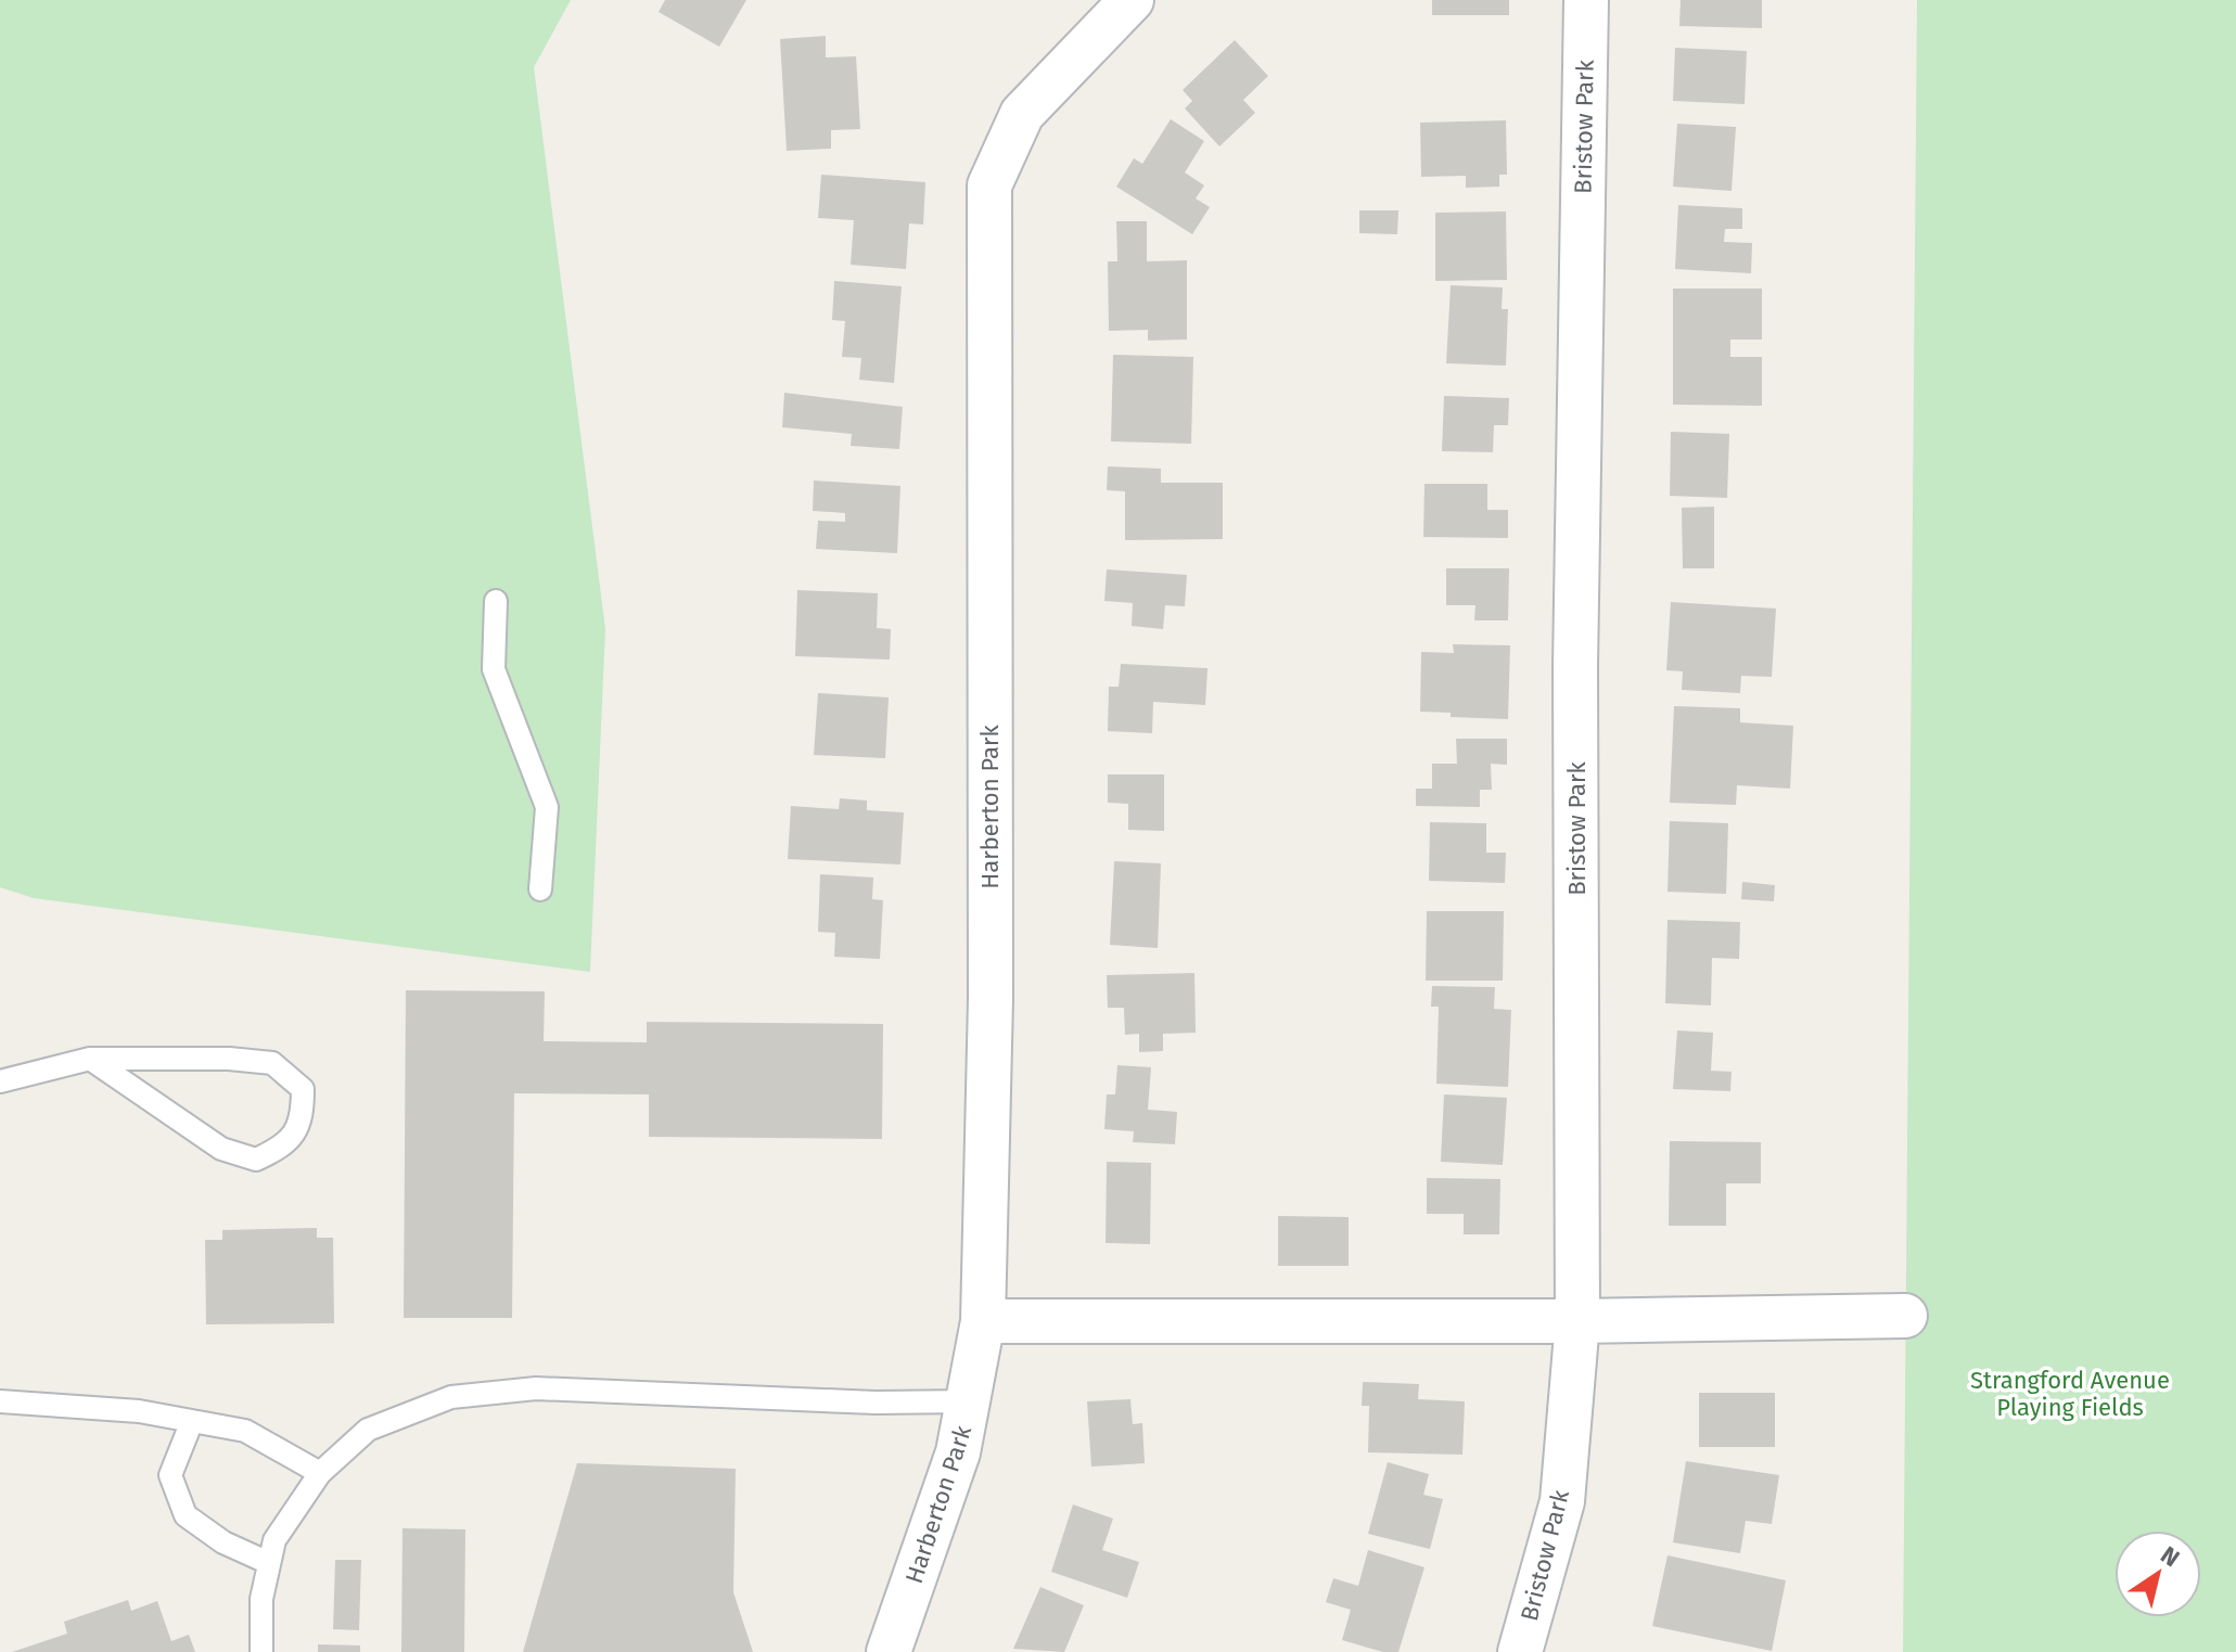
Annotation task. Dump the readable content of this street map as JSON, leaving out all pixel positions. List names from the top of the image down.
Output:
{
  "streets": {
    "street": ["Bristow Park", "Harberton Park"]
  },
  "parks": ["Strangford Avenue Playing Fields"],
  "north": "top right"
}
